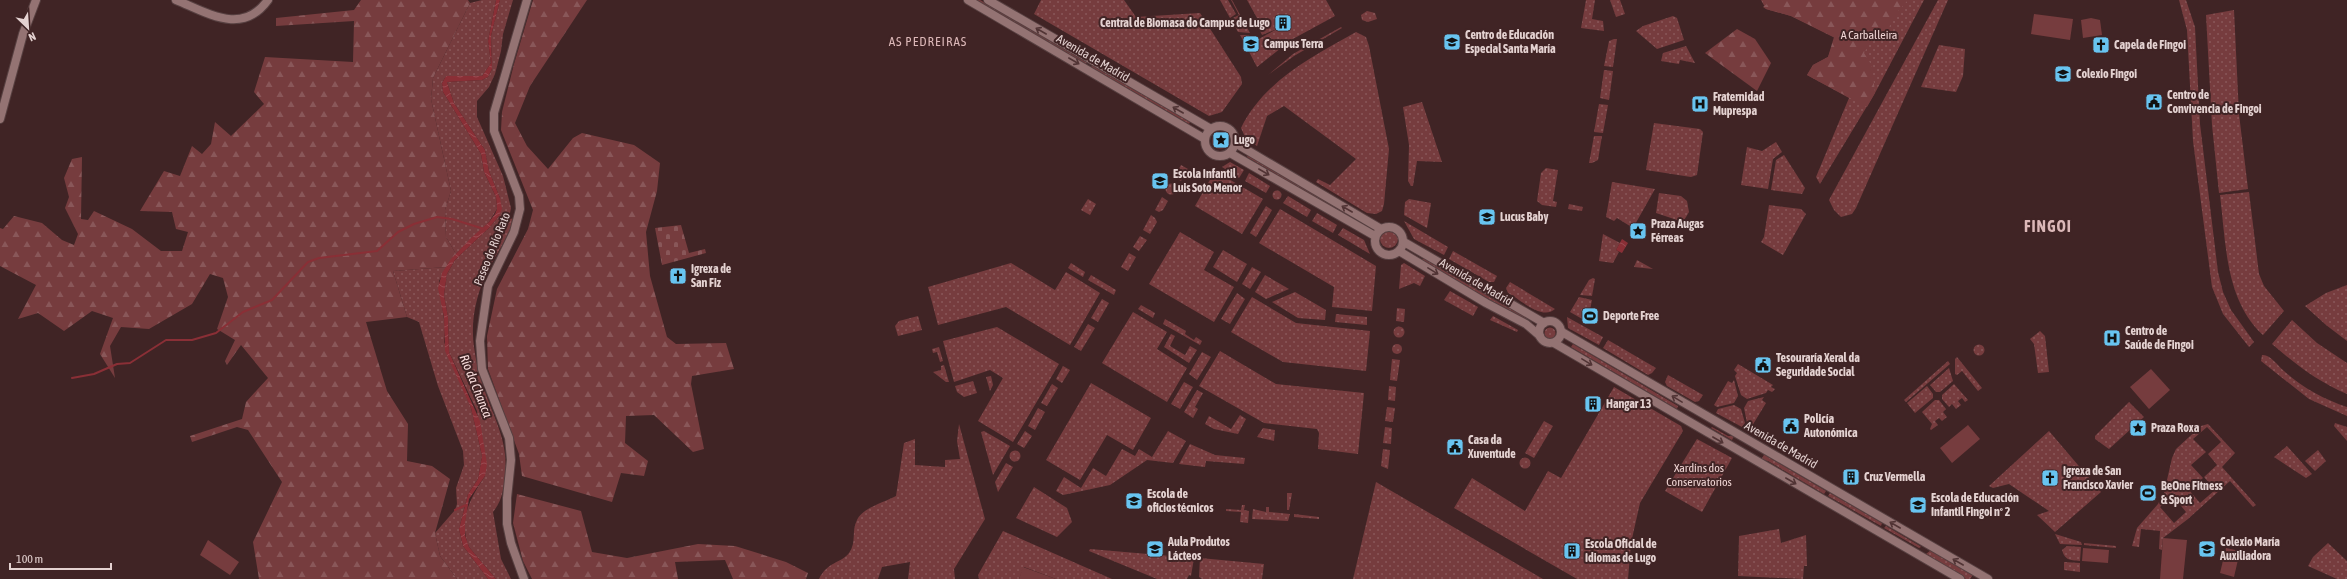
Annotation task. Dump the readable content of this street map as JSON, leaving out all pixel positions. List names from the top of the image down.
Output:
{
  "streets": {
    "street": ["Avenida de Madrid", "Paseo do Río Rato"]
  },
  "districts": ["AS PEDREIRAS", "FINGOI"],
  "water": ["Río da Chanca"],
  "parks": ["A Carballeira", "Xardíns dos Conservatorios"],
  "places": {
    "building": [
      "Central de Biomasa do Campus de Lugo",
      "Hangar 13",
      "Cruz Vermella",
      "Escola Oficial de Idiomas de Lugo"
    ],
    "school or university": [
      "Centro de Educación Especial Santa María",
      "Campus Terra",
      "Colexio Fingoi",
      "Escola Infantil Luis Soto Menor",
      "Lucus Baby",
      "Escola de oficios técnicos",
      "Escola de Educación Infantil Fingoi nº 2",
      "Aula Produtos Lácteos",
      "Colexio María Auxiliadora"
    ],
    "church": ["Capela de Fingoi", "Igrexa de San Fiz", "Igrexa de San Francisco Xavier"],
    "public building": [
      "Centro de Convivencia de Fingoi",
      "Tesouraría Xeral da Seguridade Social",
      "Policía Autonómica",
      "Casa da Xuventude"
    ],
    "hospital": ["Fraternidad Muprespa", "Centro de Saúde de Fingoi"],
    "place": ["Lugo", "Praza Augas Férreas", "Praza Roxa"],
    "sports": ["Deporte Free", "BeOne Fitness & Sport"]
  },
  "scale_bar": "100 m",
  "north": "bottom right"
}
